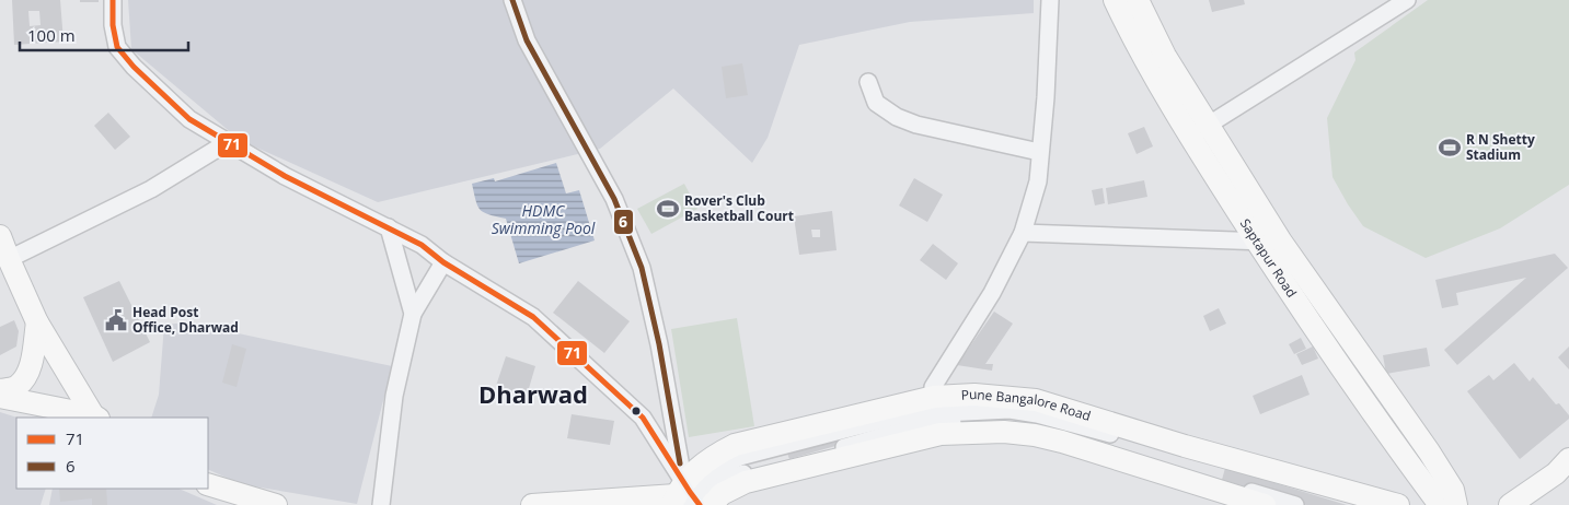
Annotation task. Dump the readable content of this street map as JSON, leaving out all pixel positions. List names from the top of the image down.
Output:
{
  "streets": {
    "main road": ["Saptapur Road", "Pune Bangalore Road"]
  },
  "districts": ["Dharwad"],
  "water": ["HDMC Swimming Pool"],
  "places": {
    "sports": ["R N Shetty Stadium", "Rover's Club Basketball Court"],
    "public building": ["Head Post Office, Dharwad"]
  },
  "lines": ["transit line 71", "transit line 6"],
  "legend": ["71", "6"],
  "scale_bar": "100 m"
}
